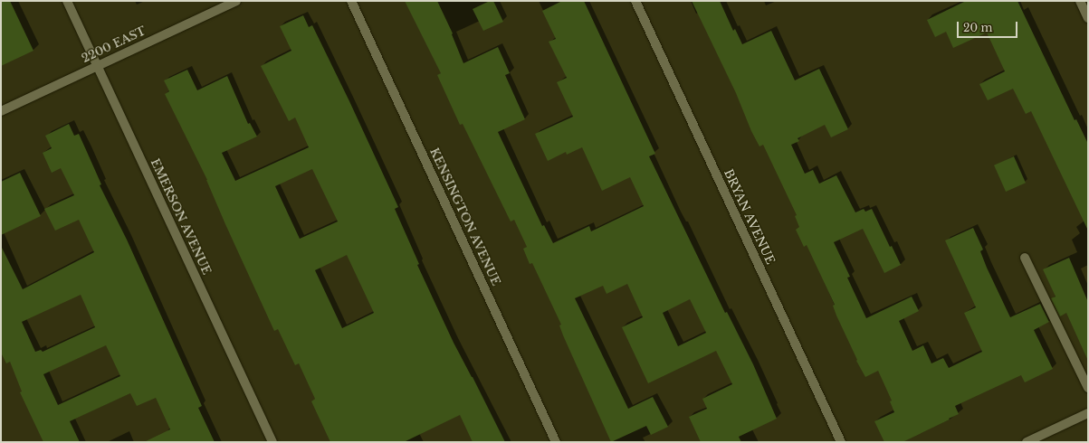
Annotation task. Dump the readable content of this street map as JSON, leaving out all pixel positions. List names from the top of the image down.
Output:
{
  "streets": {
    "street": [
      "2200 EAST",
      "EMERSON AVENUE",
      "KENSINGTON AVENUE",
      "BRYAN AVENUE"
    ]
  },
  "crossings": [
    ["2200 EAST", "EMERSON AVENUE"]
  ],
  "scale_bar": "20 m"
}
